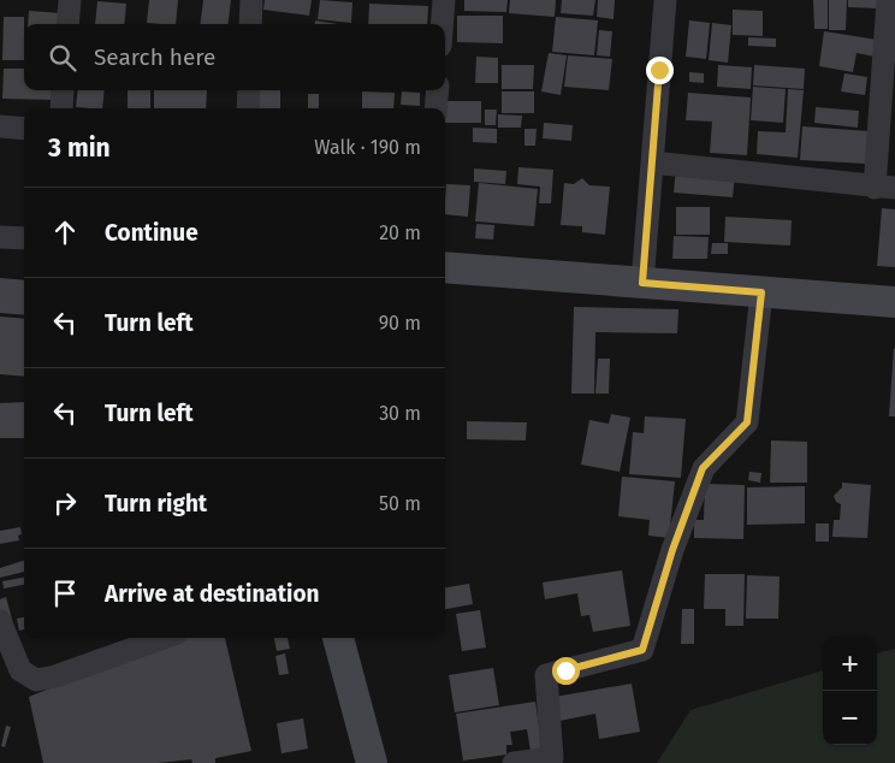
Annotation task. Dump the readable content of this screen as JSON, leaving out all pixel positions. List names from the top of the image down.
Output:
{
  "page": {
    "search": "Search here",
    "heading": ["3 min", "Walk · 190 m"],
    "list": [
      ["Continue", "20 m"],
      ["Turn left", "90 m"],
      ["Turn left", "30 m"],
      ["Turn right", "50 m"],
      "Arrive at destination"
    ],
    "map_buttons": ["+", "−"]
  }
}
